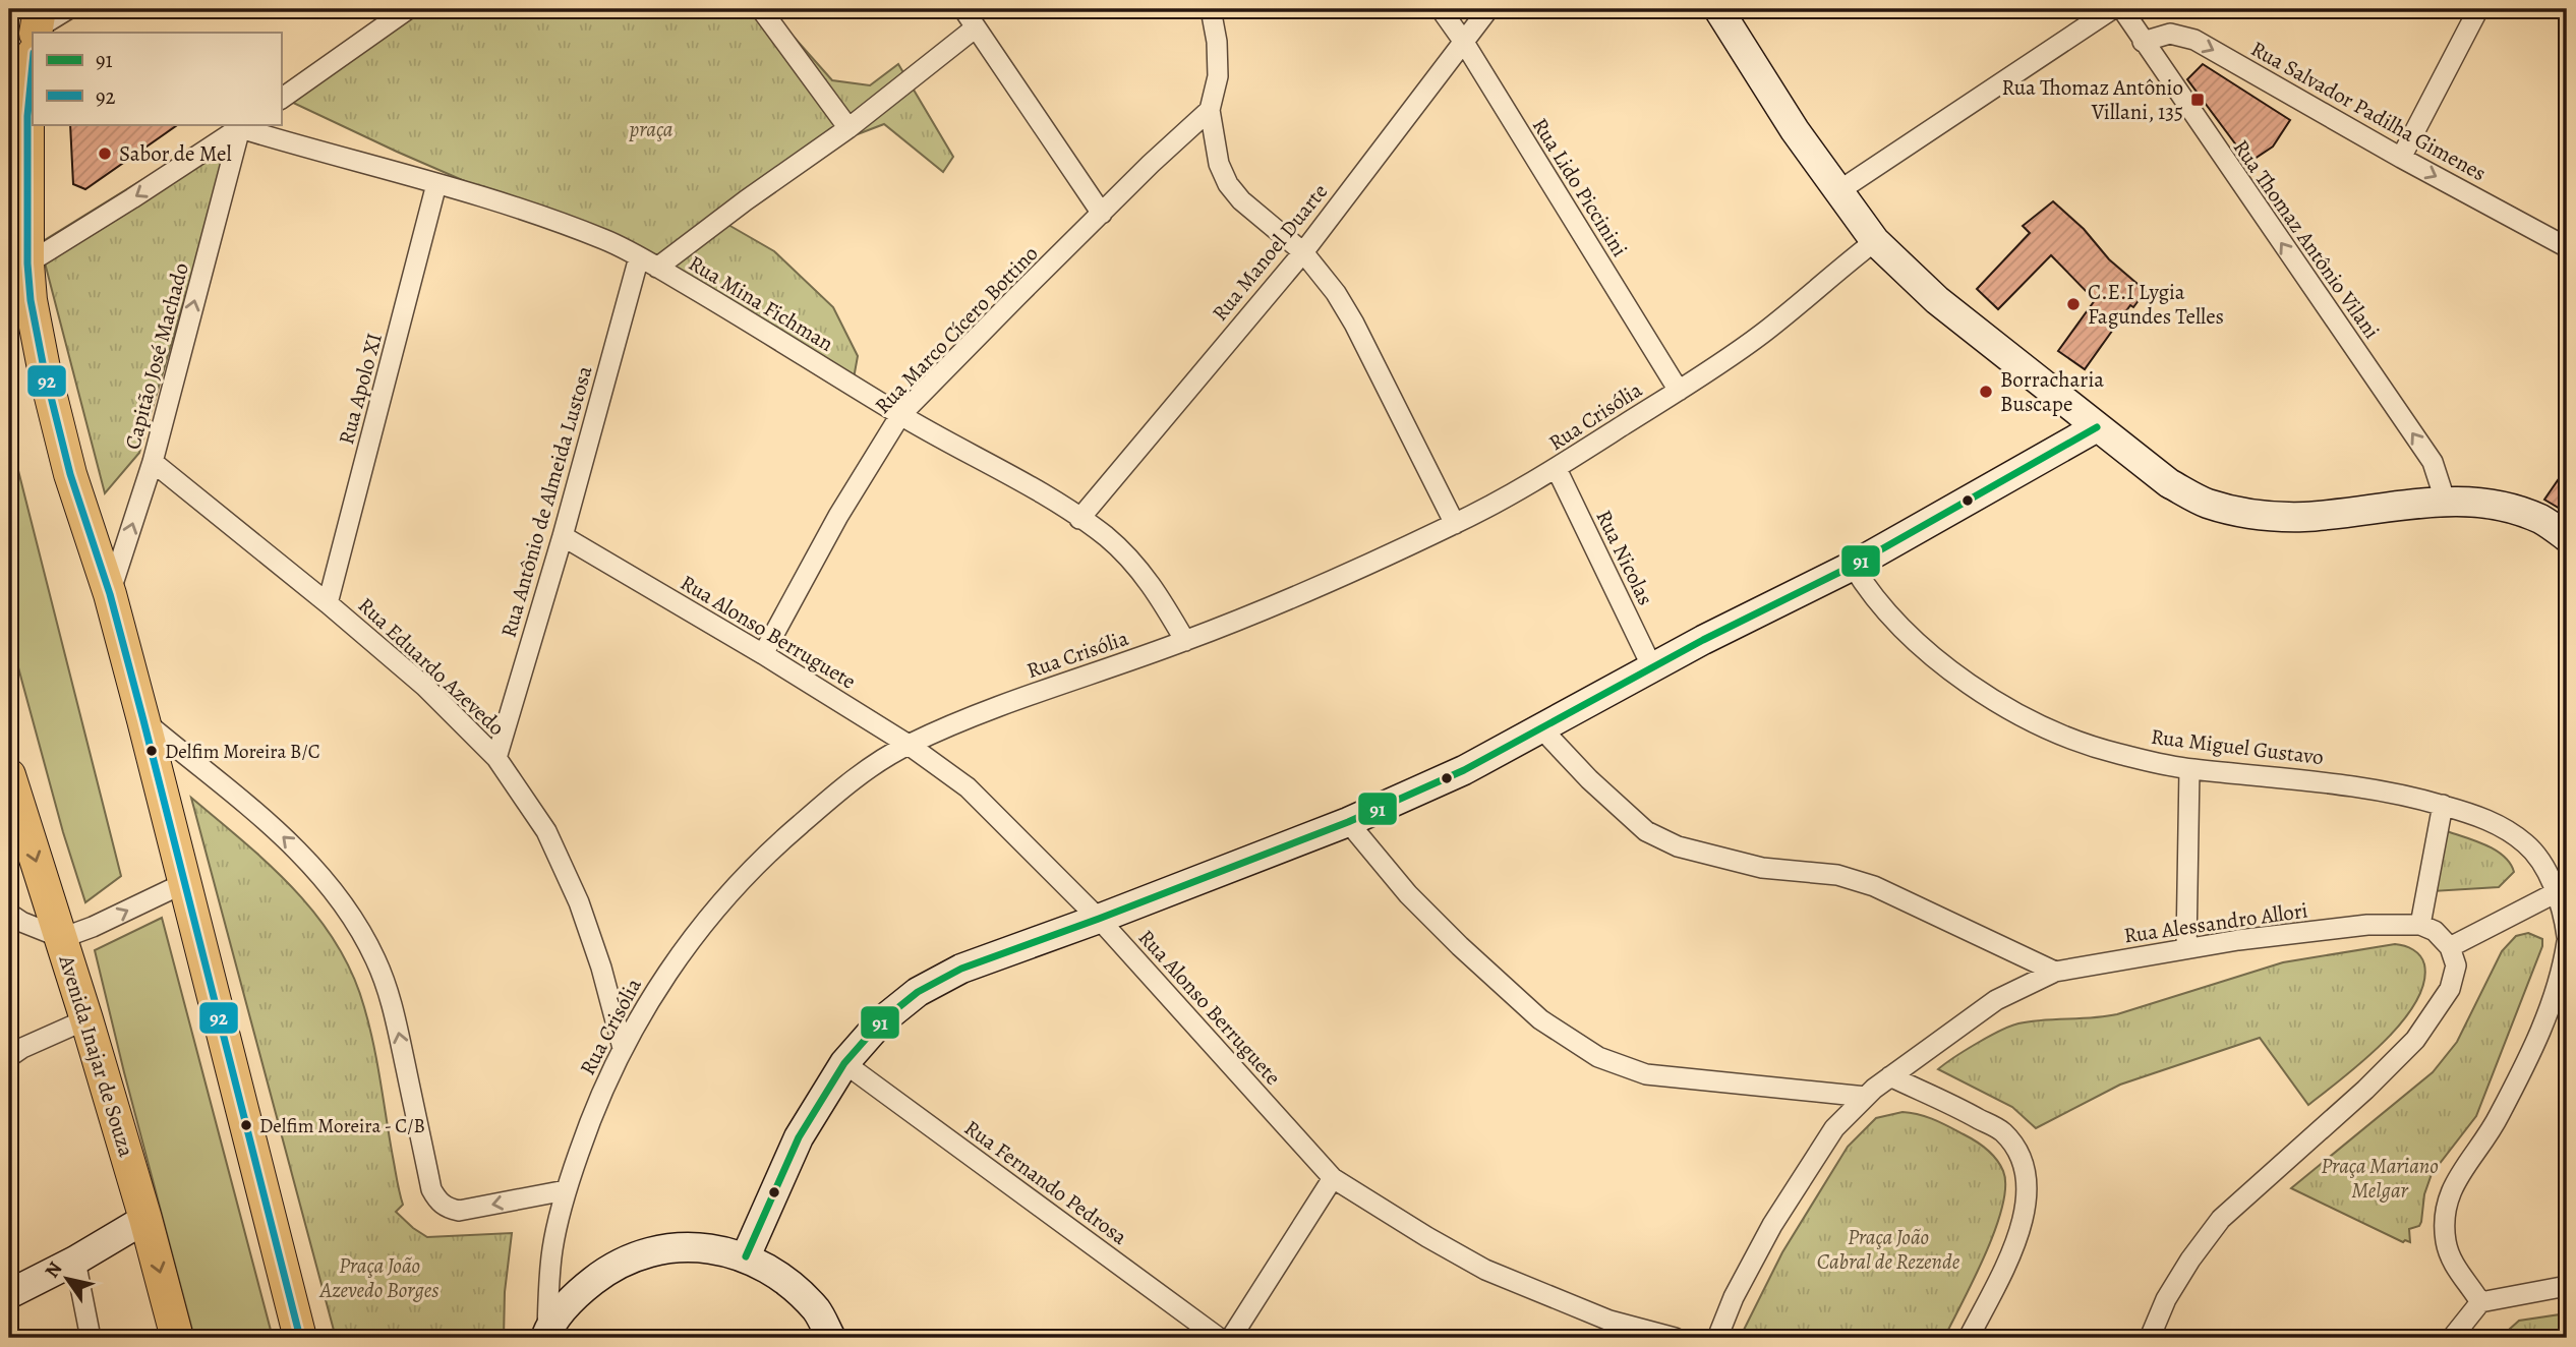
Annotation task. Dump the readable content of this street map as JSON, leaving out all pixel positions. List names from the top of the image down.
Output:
{
  "streets": {
    "main road": ["Avenida Inajar de Souza"],
    "street": [
      "Rua Salvador Padilha Gimenes",
      "Rua Lido Piccinini",
      "Rua Thomaz Antônio Vilani",
      "Rua Manoel Duarte",
      "Rua Mina Fichman",
      "Rua Marco Cícero Bottino",
      "Capitão José Machado",
      "Rua Apolo XI",
      "Rua Crisólia",
      "Rua Antônio de Almeida Lustosa",
      "Rua Nicolas",
      "Rua Alonso Berruguete",
      "Rua Eduardo Azevedo",
      "Rua Miguel Gustavo",
      "Rua Alessandro Allori",
      "Rua Fernando Pedrosa"
    ]
  },
  "crossings": [
    ["Rua Salvador Padilha Gimenes", "Rua Thomaz Antônio Vilani"],
    ["Rua Lido Piccinini", "Rua Manoel Duarte"],
    ["Rua Lido Piccinini", "Rua Crisólia"],
    ["Rua Manoel Duarte", "Rua Mina Fichman"],
    ["Rua Mina Fichman", "Rua Marco Cícero Bottino"],
    ["Rua Mina Fichman", "Capitão José Machado"],
    ["Rua Mina Fichman", "Rua Apolo XI"],
    ["Rua Mina Fichman", "Rua Crisólia"],
    ["Rua Mina Fichman", "Rua Antônio de Almeida Lustosa"],
    ["Rua Marco Cícero Bottino", "Rua Alonso Berruguete"],
    ["Capitão José Machado", "Rua Eduardo Azevedo"],
    ["Rua Apolo XI", "Rua Eduardo Azevedo"],
    ["Rua Crisólia", "Rua Nicolas"],
    ["Rua Crisólia", "Rua Alonso Berruguete"],
    ["Rua Crisólia", "Rua Eduardo Azevedo"],
    ["Rua Antônio de Almeida Lustosa", "Rua Alonso Berruguete"],
    ["Rua Antônio de Almeida Lustosa", "Rua Eduardo Azevedo"]
  ],
  "one_way": ["Rua Salvador Padilha Gimenes", "Rua Thomaz Antônio Vilani", "Capitão José Machado"],
  "parks": [
    "praça",
    "Praça Mariano Melgar",
    "Praça João Cabral de Rezende",
    "Praça João Azevedo Borges"
  ],
  "places": {
    "transit": ["Rua Thomaz Antônio Villani, 135"],
    "other": [
      "Sabor de Mel",
      "C.E.I Lygia Fagundes Telles",
      "Borracharia Buscape",
      "Delfim Moreira B/C",
      "Delfim Moreira - C/B"
    ]
  },
  "lines": ["transit line 92", "transit line 91"],
  "legend": ["91", "92"],
  "north": "top left"
}
